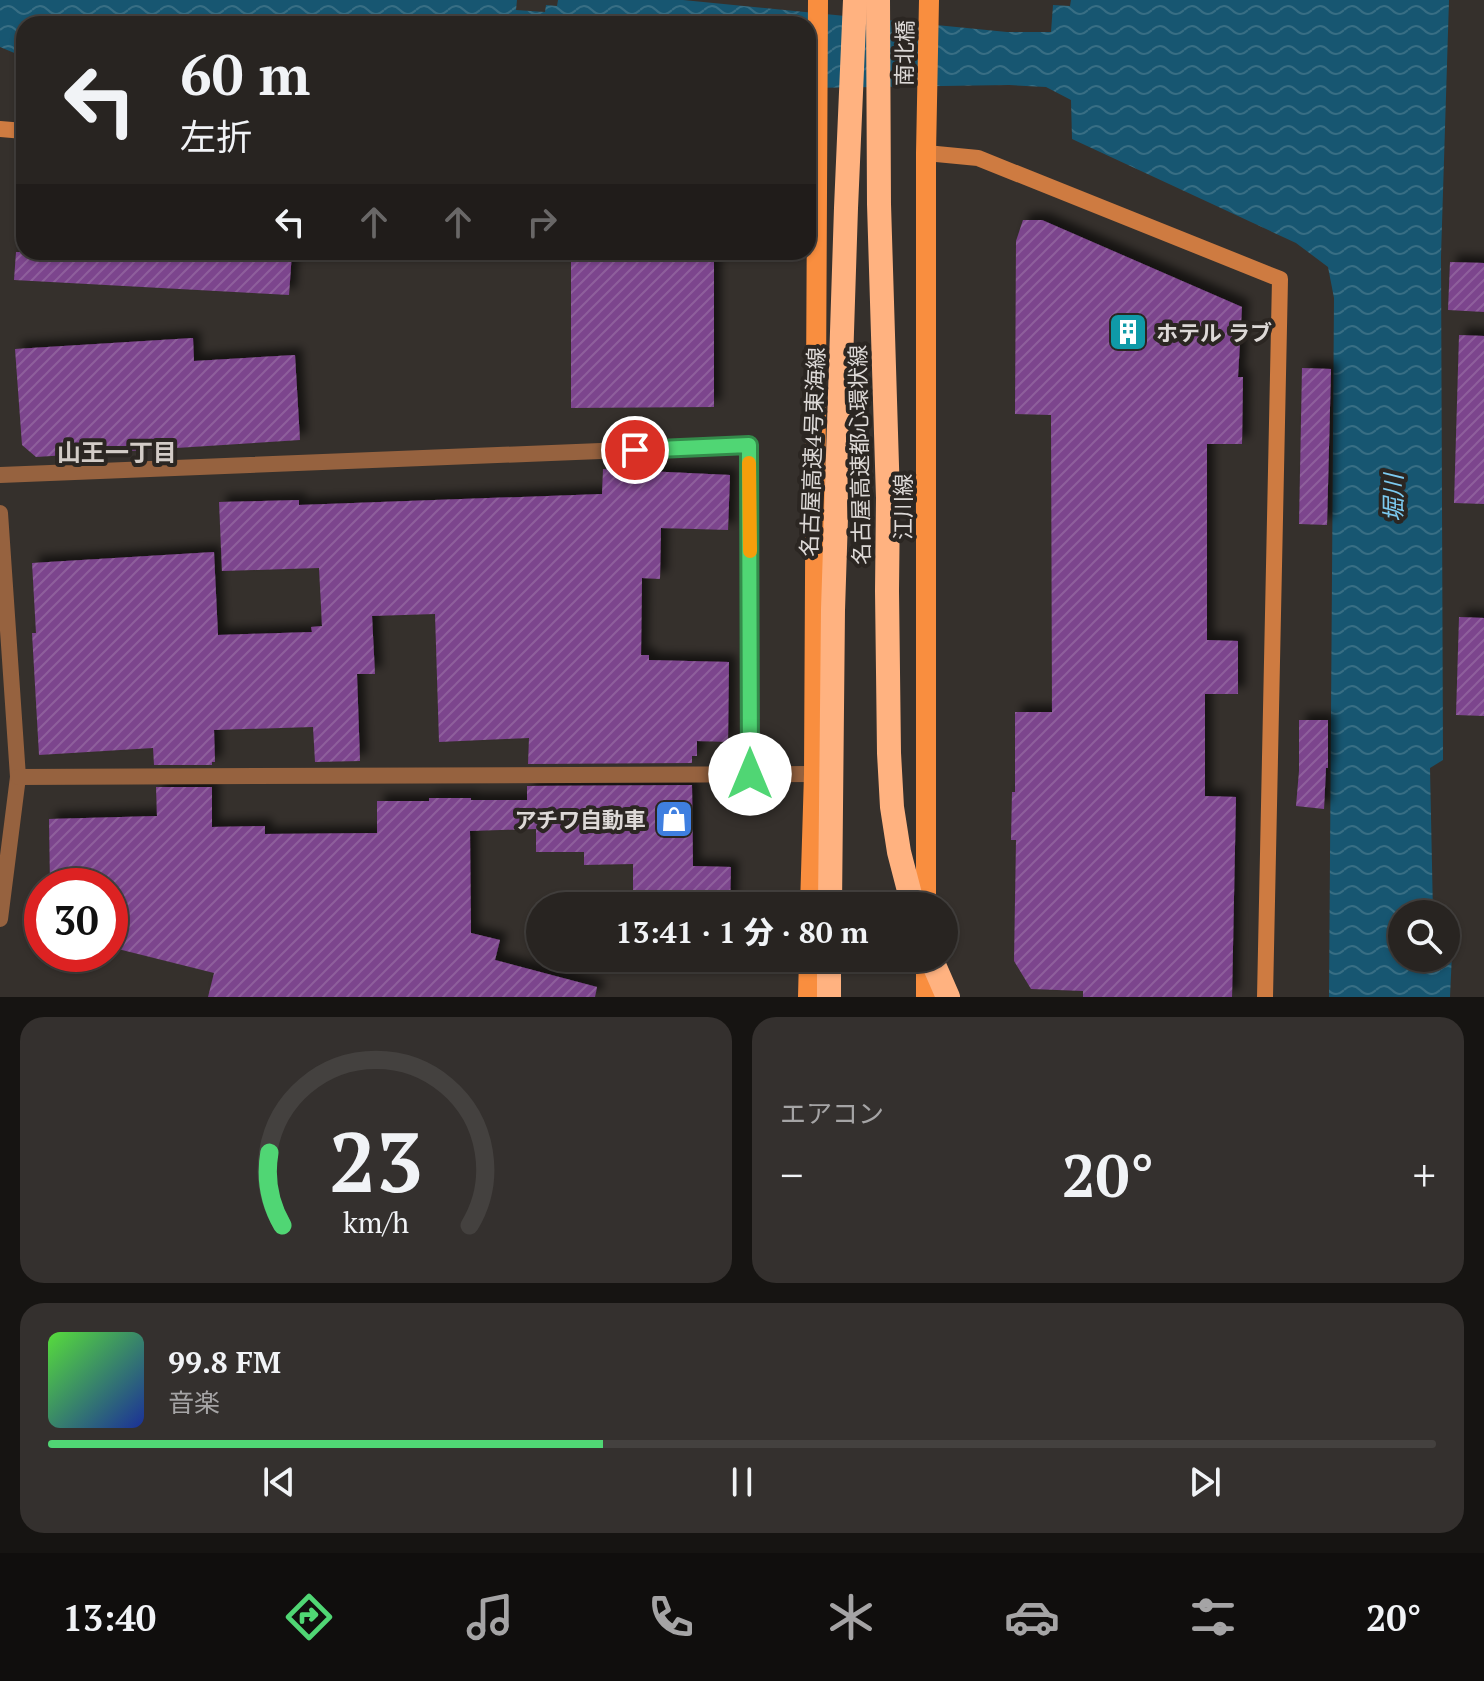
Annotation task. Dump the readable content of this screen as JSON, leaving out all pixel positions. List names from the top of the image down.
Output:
{
  "streets": {
    "highway": ["名古屋高速4号東海線", "名古屋高速都心環状線"],
    "main road": ["南北橋", "江川線"]
  },
  "crossings": [
    ["南北橋", "江川線"]
  ],
  "districts": ["山王一丁目"],
  "water": ["堀川"],
  "places": {
    "building": ["ホテル ラブ"],
    "shop": ["アチワ自動車"]
  },
  "page": {
    "turn": ["60 m", "左折"],
    "limit": "30",
    "trip": "13:41 · 1 分 · 80 m",
    "tile": "エアコン",
    "heat": ["−", "20°", "+"],
    "song": ["99.8 FM", "音楽"],
    "tabs": ["13:40", "20°"],
    "gauge": ["23", "km/h"]
  }
}
